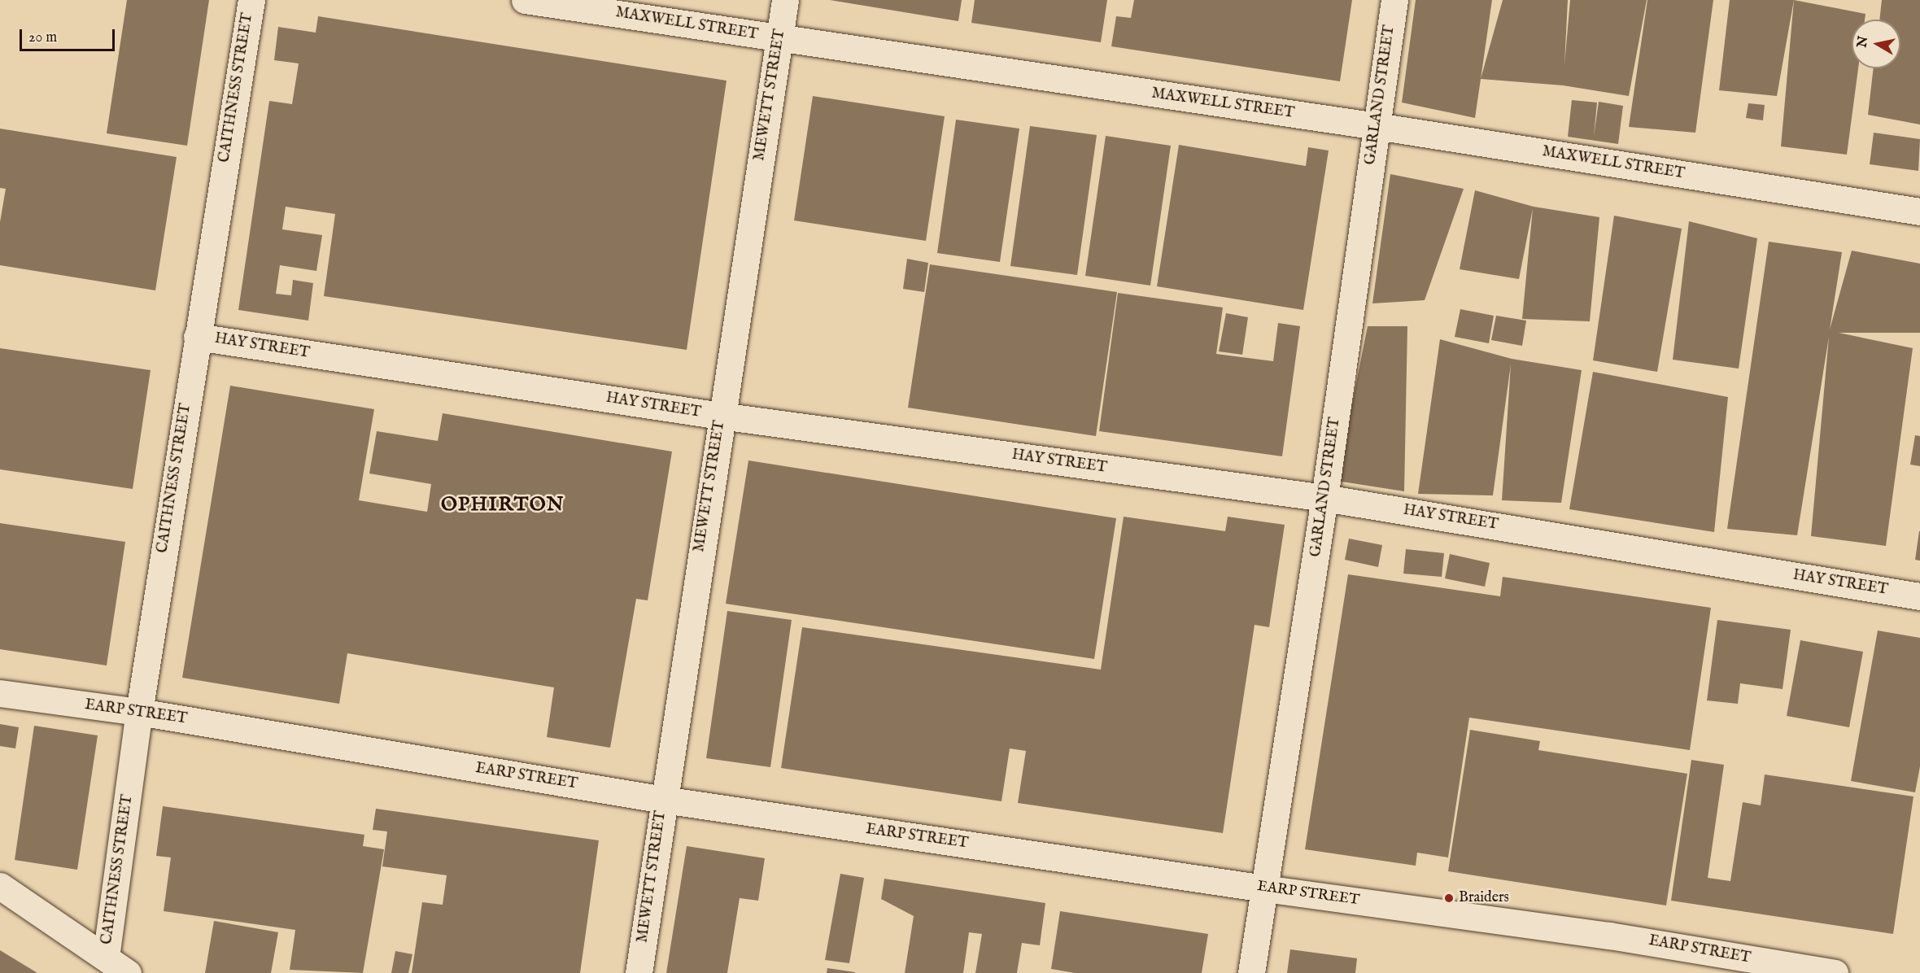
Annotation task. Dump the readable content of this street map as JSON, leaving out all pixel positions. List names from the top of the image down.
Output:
{
  "streets": {
    "street": [
      "MAXWELL STREET",
      "CAITHNESS STREET",
      "MEWETT STREET",
      "GARLAND STREET",
      "HAY STREET",
      "EARP STREET"
    ]
  },
  "crossings": [
    ["MAXWELL STREET", "MEWETT STREET"],
    ["MAXWELL STREET", "GARLAND STREET"],
    ["CAITHNESS STREET", "HAY STREET"],
    ["CAITHNESS STREET", "EARP STREET"],
    ["MEWETT STREET", "HAY STREET"],
    ["MEWETT STREET", "EARP STREET"],
    ["GARLAND STREET", "HAY STREET"],
    ["GARLAND STREET", "EARP STREET"]
  ],
  "districts": ["OPHIRTON"],
  "places": ["Braiders"],
  "scale_bar": "20 m",
  "north": "left"
}
